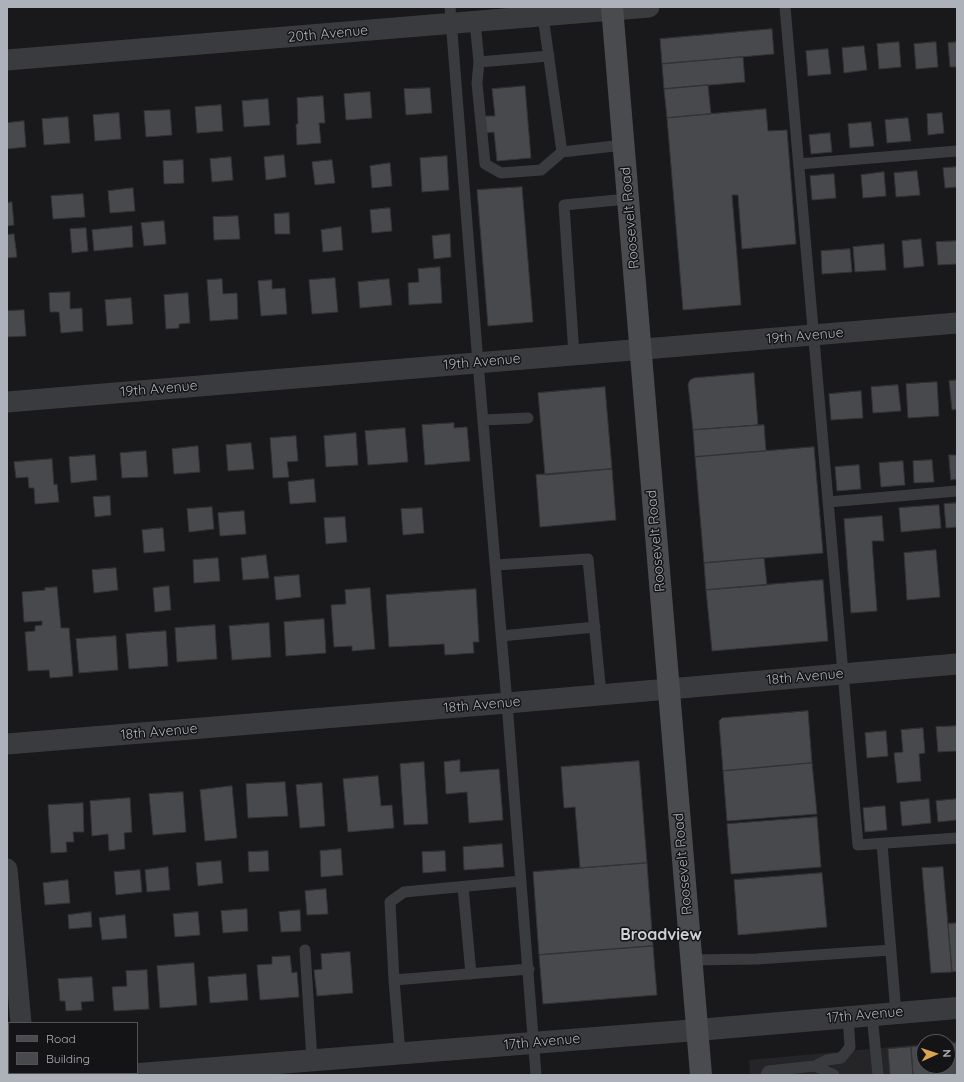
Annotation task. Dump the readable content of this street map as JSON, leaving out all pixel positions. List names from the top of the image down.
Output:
{
  "streets": {
    "main road": ["Roosevelt Road"],
    "street": [
      "20th Avenue",
      "19th Avenue",
      "18th Avenue",
      "17th Avenue"
    ]
  },
  "crossings": [
    ["20th Avenue", "Roosevelt Road"],
    ["Roosevelt Road", "19th Avenue"],
    ["Roosevelt Road", "18th Avenue"],
    ["Roosevelt Road", "17th Avenue"]
  ],
  "districts": ["Broadview"],
  "legend": ["Road", "Building"],
  "north": "right"
}
